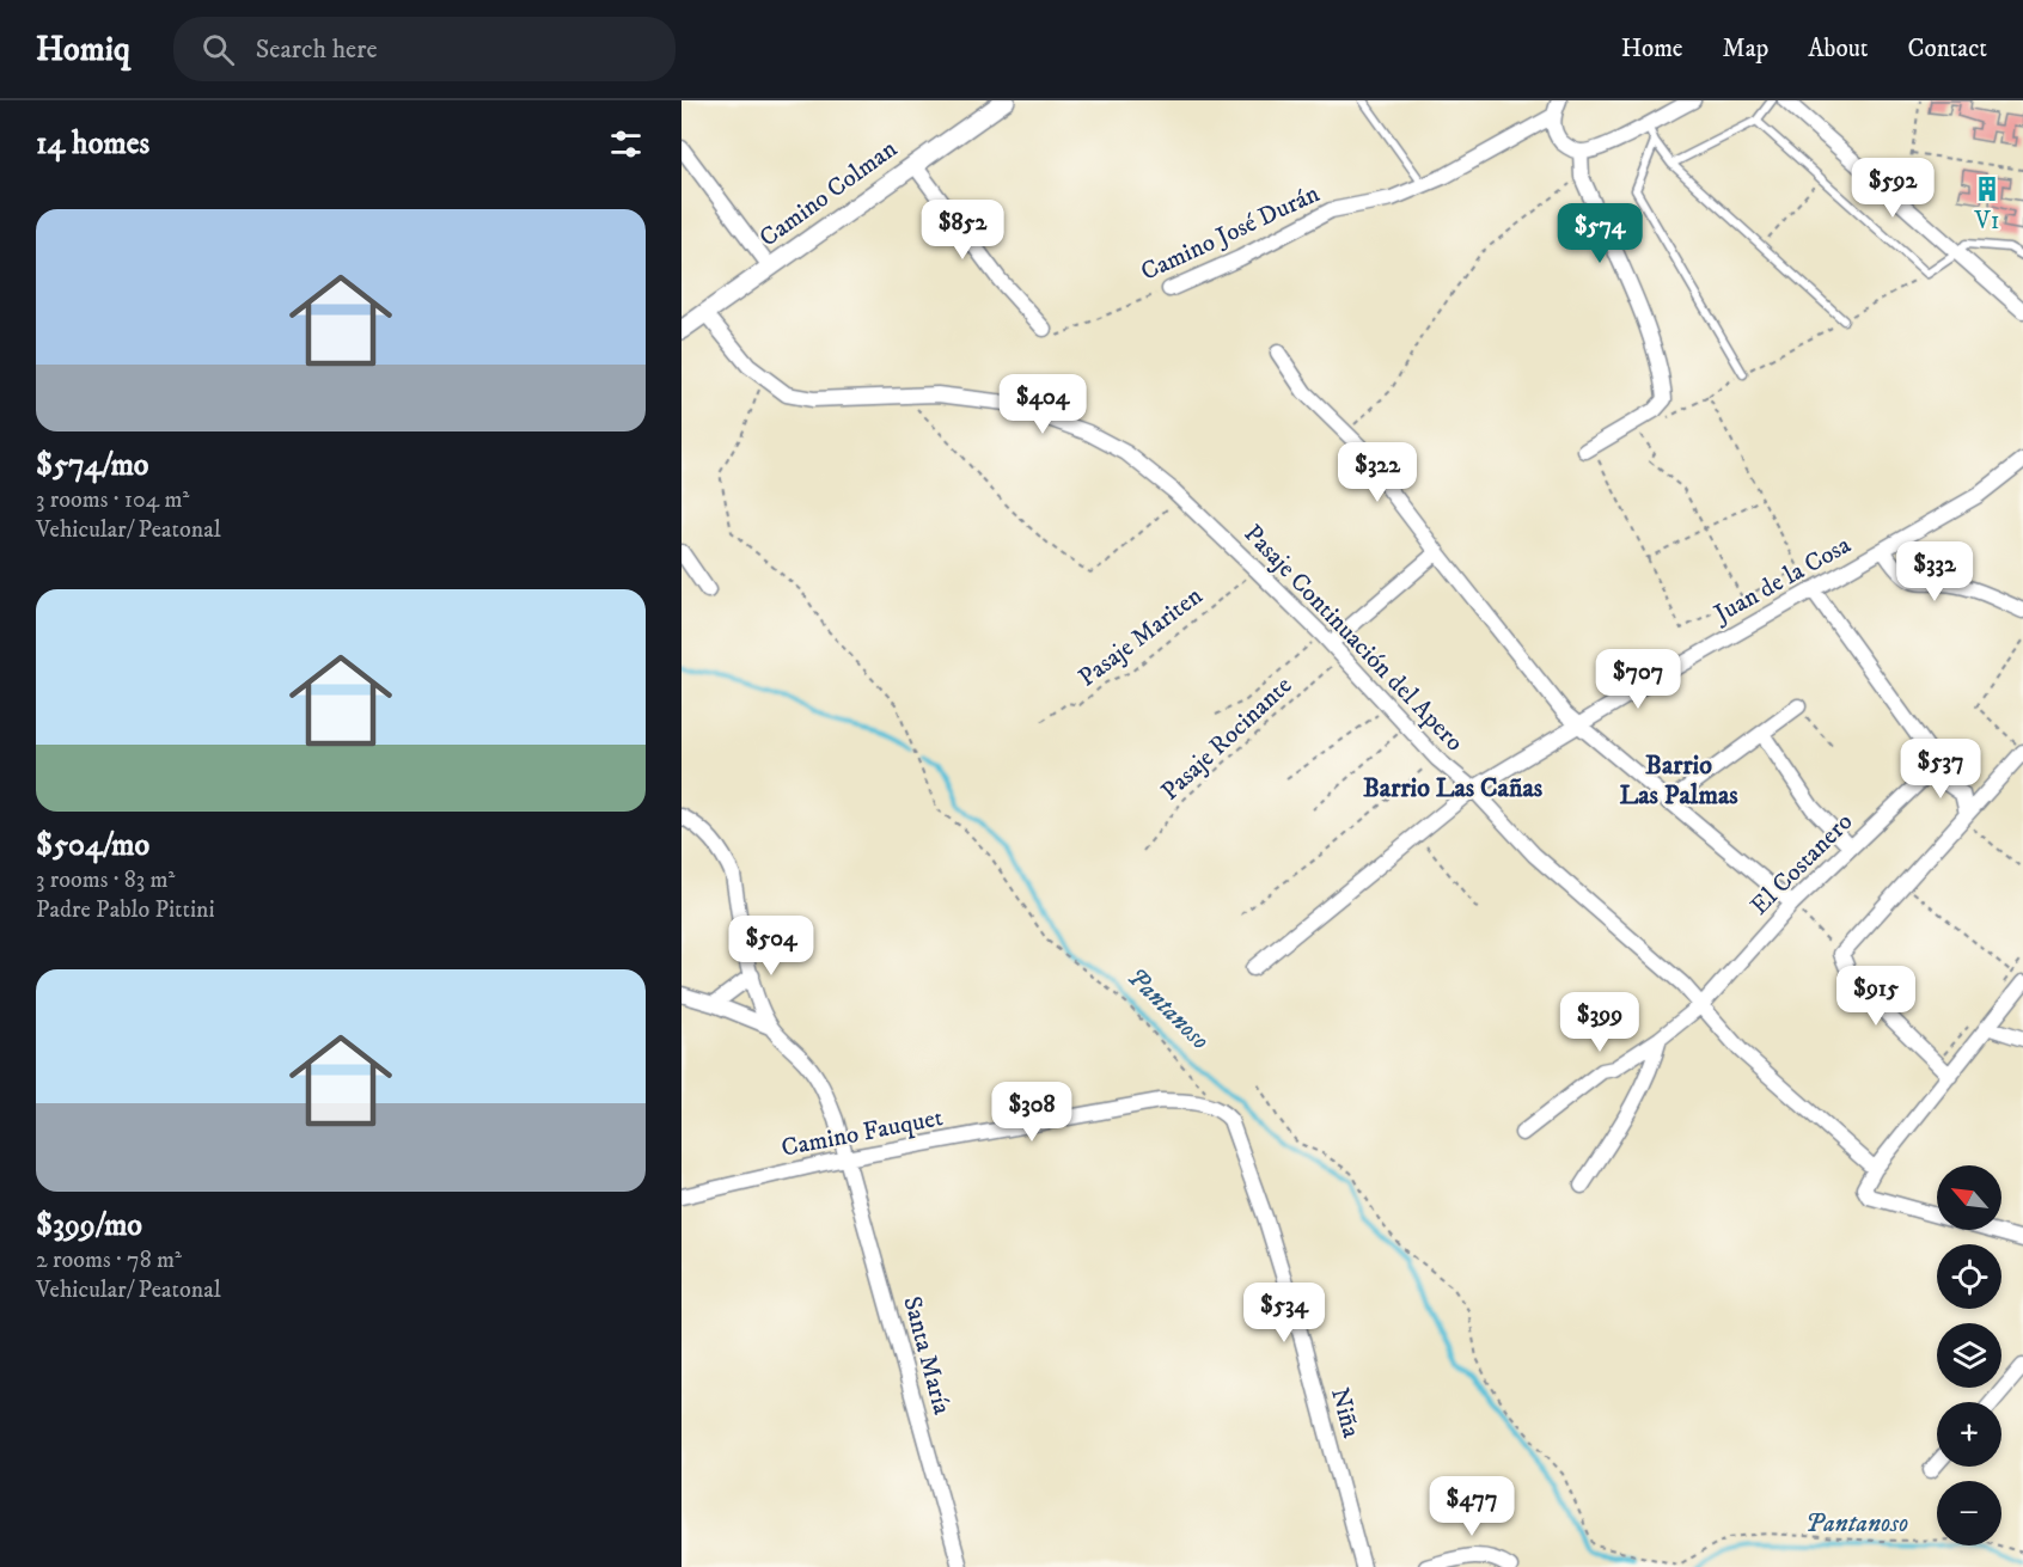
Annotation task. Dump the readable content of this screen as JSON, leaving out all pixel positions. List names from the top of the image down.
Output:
{
  "streets": {
    "street": [
      "Camino Colman",
      "Camino José Durán",
      "Juan de la Cosa",
      "Pasaje Continuación del Apero",
      "El Costanero",
      "Camino Fauquet",
      "Santa María",
      "Niña"
    ],
    "path": ["Pasaje Mariten", "Pasaje Rocinante"]
  },
  "crossings": [
    ["Juan de la Cosa", "Pasaje Continuación del Apero"],
    ["Pasaje Mariten", "Pasaje Continuación del Apero"],
    ["Pasaje Continuación del Apero", "Pasaje Rocinante"],
    ["Pasaje Continuación del Apero", "El Costanero"],
    ["Camino Fauquet", "Santa María"],
    ["Camino Fauquet", "Niña"]
  ],
  "districts": ["Barrio Las Palmas", "Barrio Las Cañas"],
  "water": ["Pantanoso"],
  "places": {
    "building": ["V1"]
  },
  "north": "top left",
  "page": {
    "header": "Homiq",
    "search": "Search here",
    "nav": [
      "Home",
      "Map",
      "About",
      "Contact"
    ],
    "heading": "14 homes",
    "price": [
      "$592",
      "$852",
      "$574",
      "$404",
      "$322",
      "$332",
      "$707",
      "$537",
      "$504",
      "$915",
      "$399",
      "$308",
      "$534",
      "$477"
    ],
    "list": [
      {
        "name": "$574/mo",
        "note": "3 rooms · 104 m² · Vehicular/ Peatonal"
      },
      {
        "name": "$504/mo",
        "note": "3 rooms · 83 m² · Padre Pablo Pittini"
      },
      {
        "name": "$399/mo",
        "note": "2 rooms · 78 m² · Vehicular/ Peatonal"
      }
    ],
    "map_buttons": ["+", "−"]
  }
}
